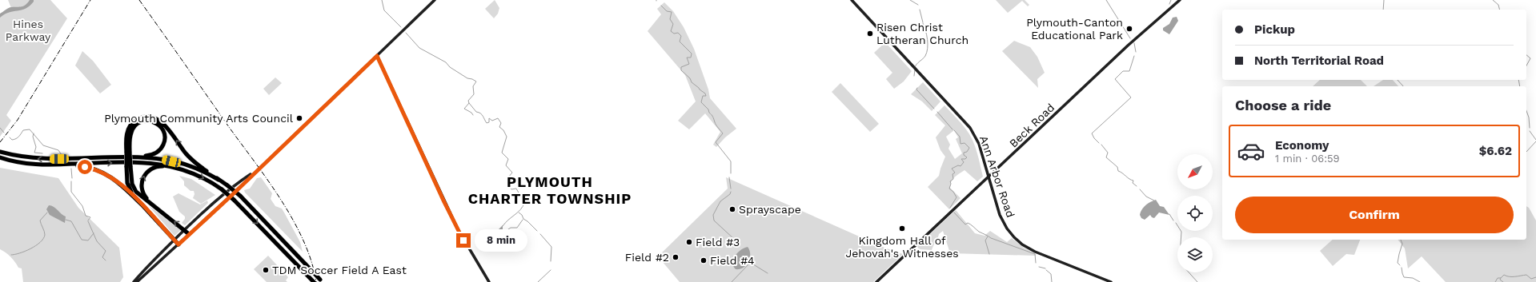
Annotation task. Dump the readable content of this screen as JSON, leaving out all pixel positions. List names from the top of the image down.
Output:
{
  "streets": {
    "main road": ["Beck Road", "Ann Arbor Road"]
  },
  "crossings": [
    ["Beck Road", "Ann Arbor Road"]
  ],
  "districts": ["PLYMOUTH CHARTER TOWNSHIP"],
  "parks": ["Hines Parkway"],
  "places": [
    "Plymouth-Canton Educational Park",
    "Risen Christ Lutheran Church",
    "Plymouth Community Arts Council",
    "Sprayscape",
    "Kingdom Hall of Jehovah's Witnesses",
    "Field #3",
    "Field #2",
    "Field #4",
    "TDM Soccer Field A East"
  ],
  "north": "bottom left",
  "page": {
    "banner": ["Pickup", "North Territorial Road"],
    "heading": "Choose a ride",
    "list": [
      {
        "name": "Economy",
        "note": "1 min · 06:59",
        "value": "$6.62"
      }
    ],
    "buttons": "Confirm",
    "bubble": "8 min"
  }
}
